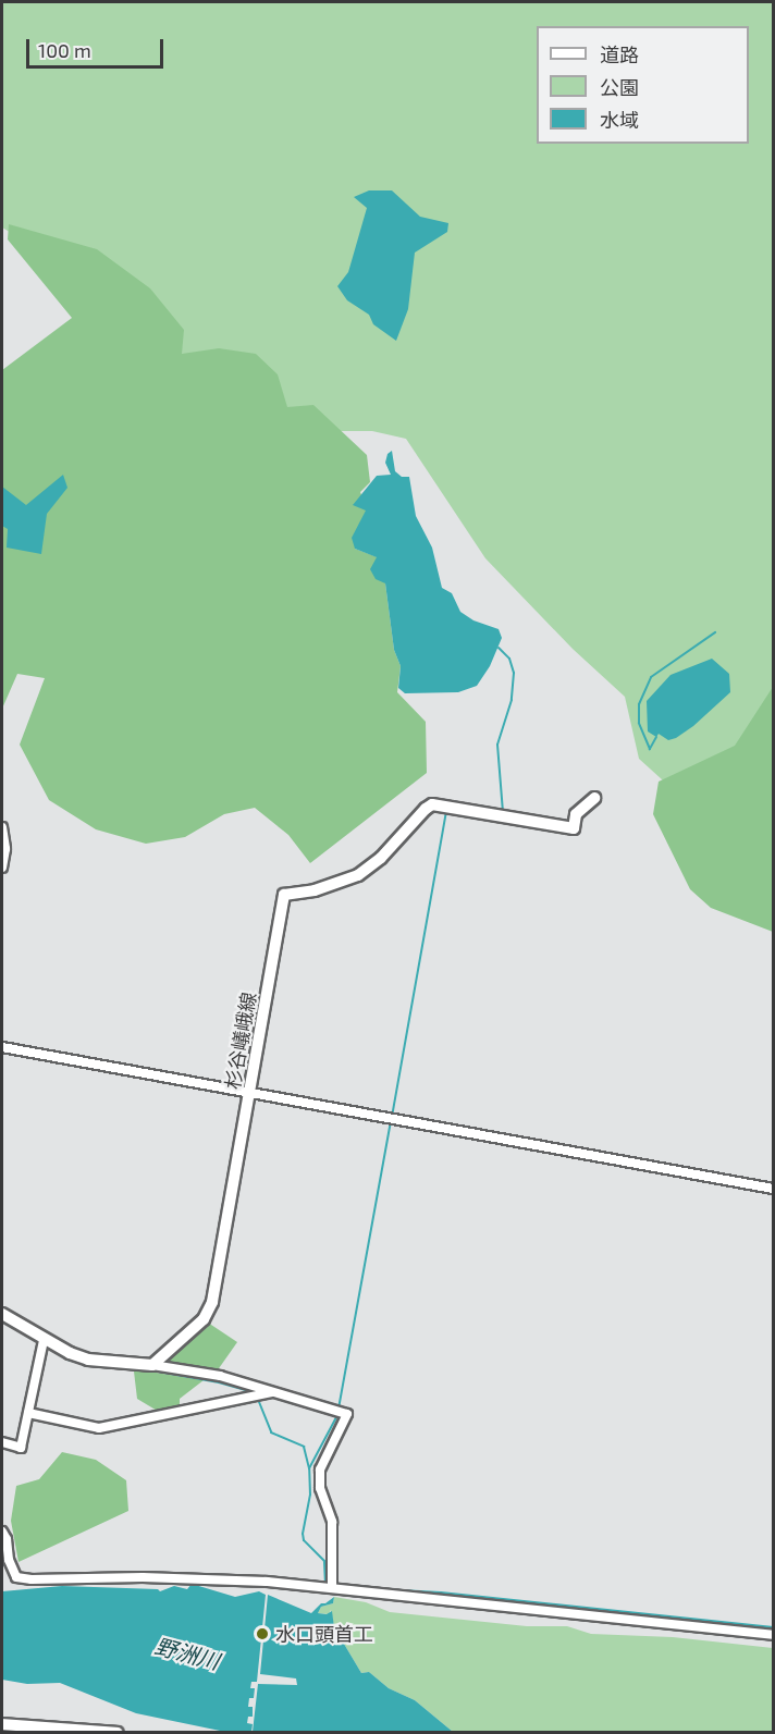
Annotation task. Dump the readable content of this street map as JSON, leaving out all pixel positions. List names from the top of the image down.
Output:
{
  "streets": {
    "main road": ["杉谷嶬峨線"]
  },
  "water": ["野洲川"],
  "places": ["水口頭首工"],
  "legend": ["道路", "公園", "水域"],
  "scale_bar": "100 m"
}
